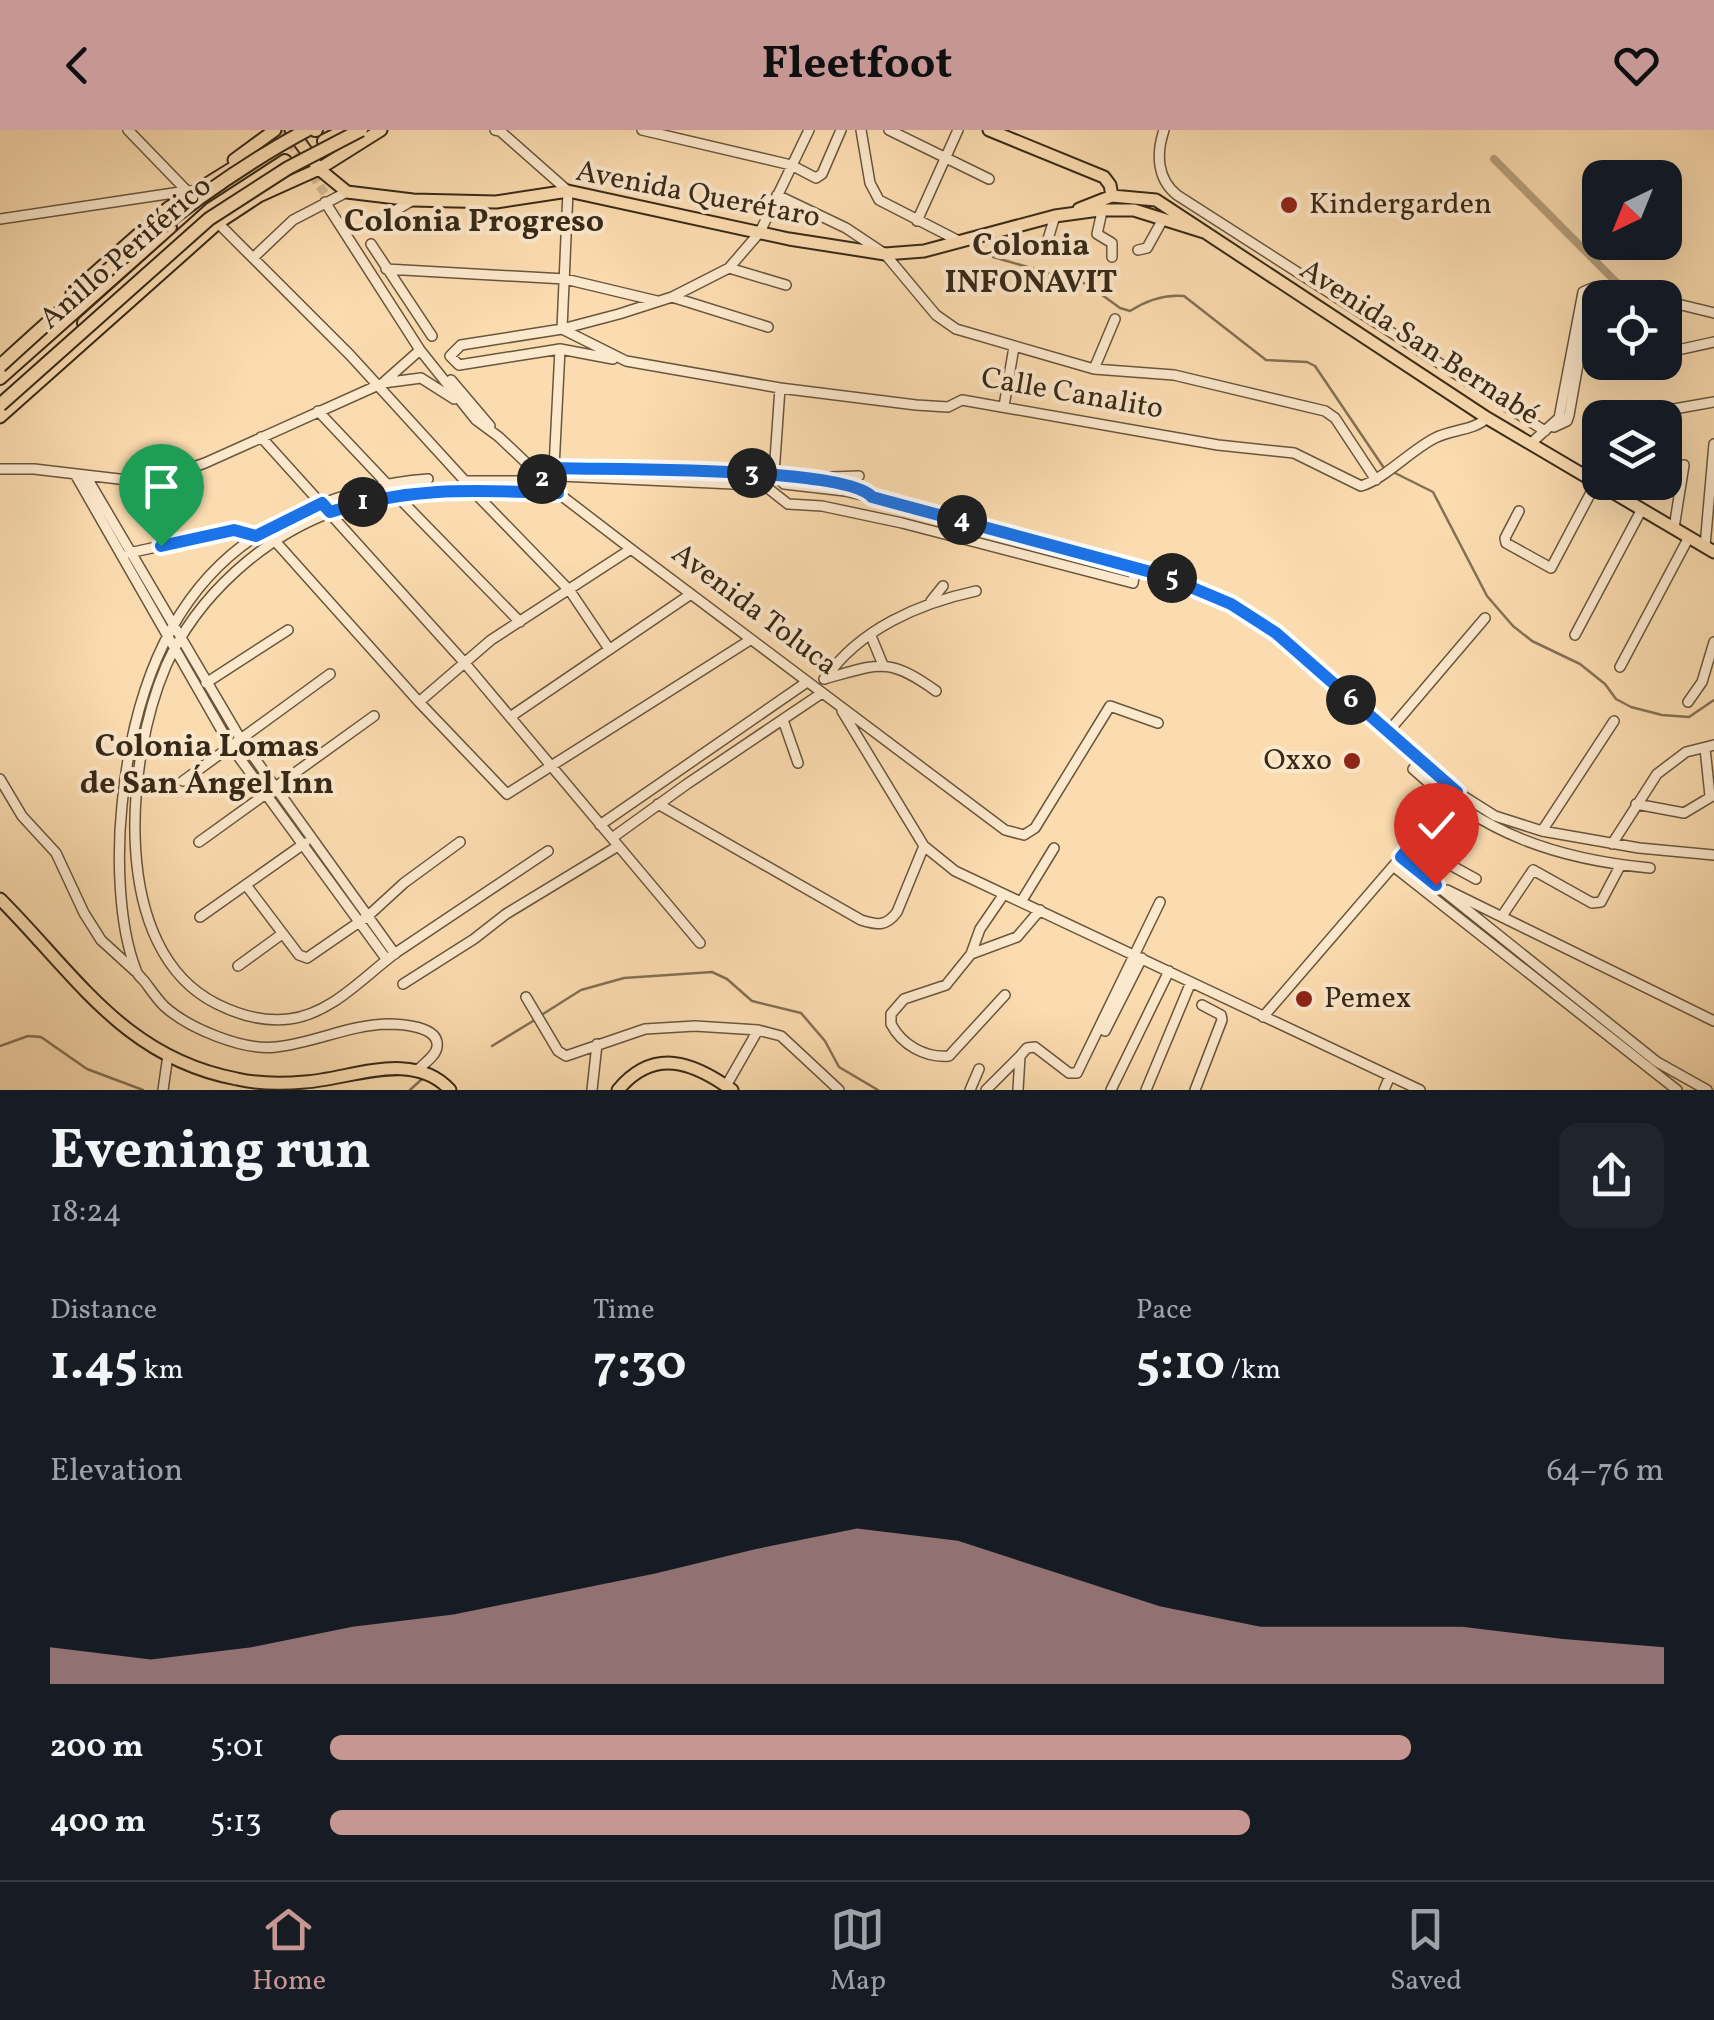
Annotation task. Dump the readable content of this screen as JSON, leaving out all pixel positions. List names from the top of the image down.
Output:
{
  "streets": {
    "highway": ["Anillo Periférico"],
    "main road": ["Avenida Querétaro", "Avenida San Bernabé"],
    "street": ["Calle Canalito", "Avenida Toluca"]
  },
  "crossings": [
    ["Avenida Querétaro", "Avenida San Bernabé"]
  ],
  "districts": ["Colonia Progreso", "Colonia INFONAVIT", "Colonia Lomas de San Ángel Inn"],
  "places": ["Kindergarden", "Oxxo", "Pemex"],
  "north": "bottom left",
  "page": {
    "header": "Fleetfoot",
    "pins": [
      "3",
      "2",
      "1",
      "4",
      "5",
      "6"
    ],
    "heading": ["Evening run", "18:24"],
    "stats": [
      ["Distance", "1.45 km"],
      ["Time", "7:30"],
      ["Pace", "5:10 /km"]
    ],
    "chart": ["Elevation", "64–76 m"],
    "list": [
      {
        "name": "200 m",
        "note": "5:01"
      },
      {
        "name": "400 m",
        "note": "5:13"
      }
    ],
    "tabs": ["Home", "Map", "Saved"]
  }
}
